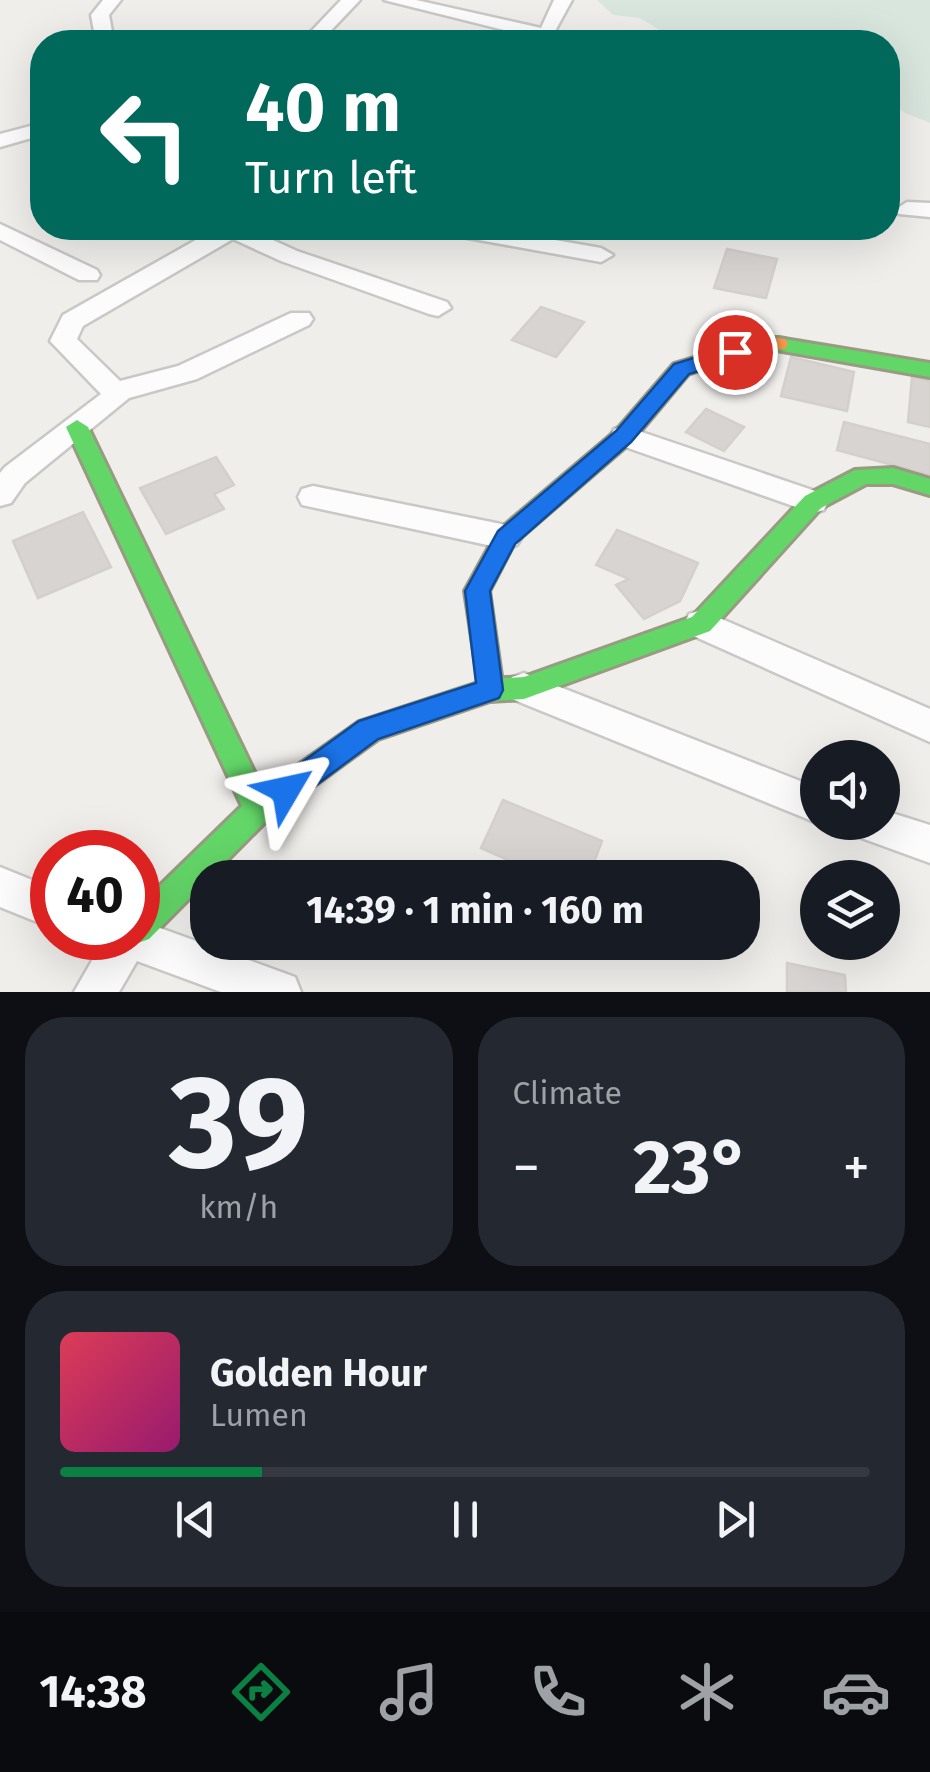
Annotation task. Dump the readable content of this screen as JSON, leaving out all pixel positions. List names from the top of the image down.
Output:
{
  "page": {
    "turn": ["40 m", "Turn left"],
    "limit": "40",
    "trip": "14:39 · 1 min · 160 m",
    "tile": [
      ["39", "km/h"],
      "Climate"
    ],
    "heat": ["−", "23°", "+"],
    "song": ["Golden Hour", "Lumen"],
    "tabs": "14:38"
  }
}
